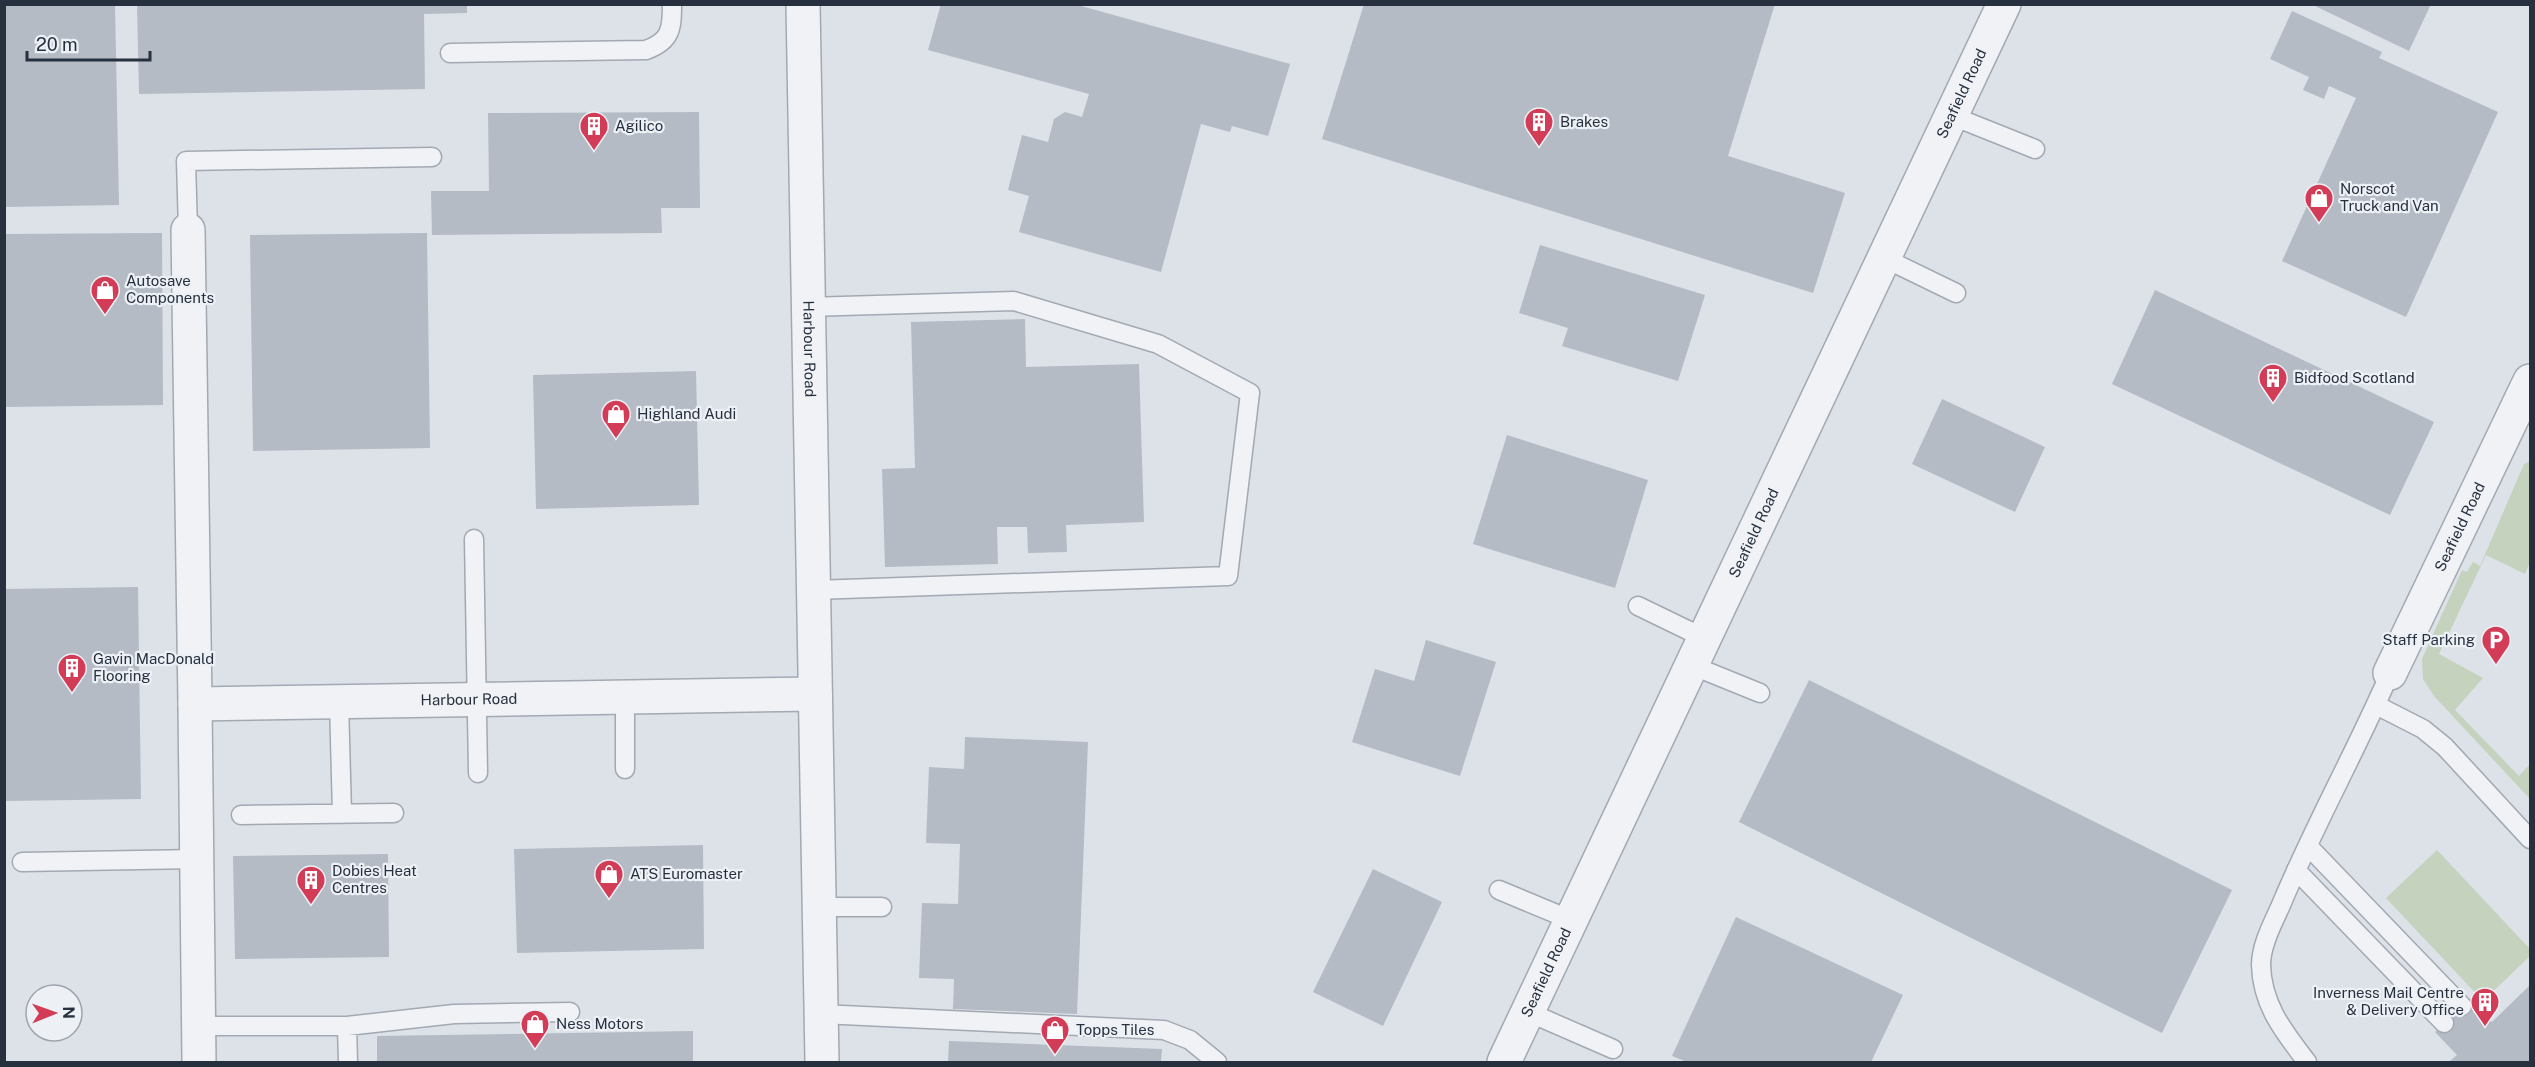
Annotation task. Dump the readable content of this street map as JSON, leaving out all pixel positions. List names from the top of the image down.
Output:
{
  "streets": {
    "street": ["Seafield Road", "Harbour Road"]
  },
  "places": {
    "building": [
      "Brakes",
      "Agilico",
      "Bidfood Scotland",
      "Gavin MacDonald Flooring",
      "Dobies Heat Centres",
      "Inverness Mail Centre & Delivery Office"
    ],
    "shop": [
      "Norscot Truck and Van",
      "Autosave Components",
      "Highland Audi",
      "ATS Euromaster",
      "Ness Motors",
      "Topps Tiles"
    ],
    "parking": ["Staff Parking"]
  },
  "scale_bar": "20 m",
  "north": "right"
}
